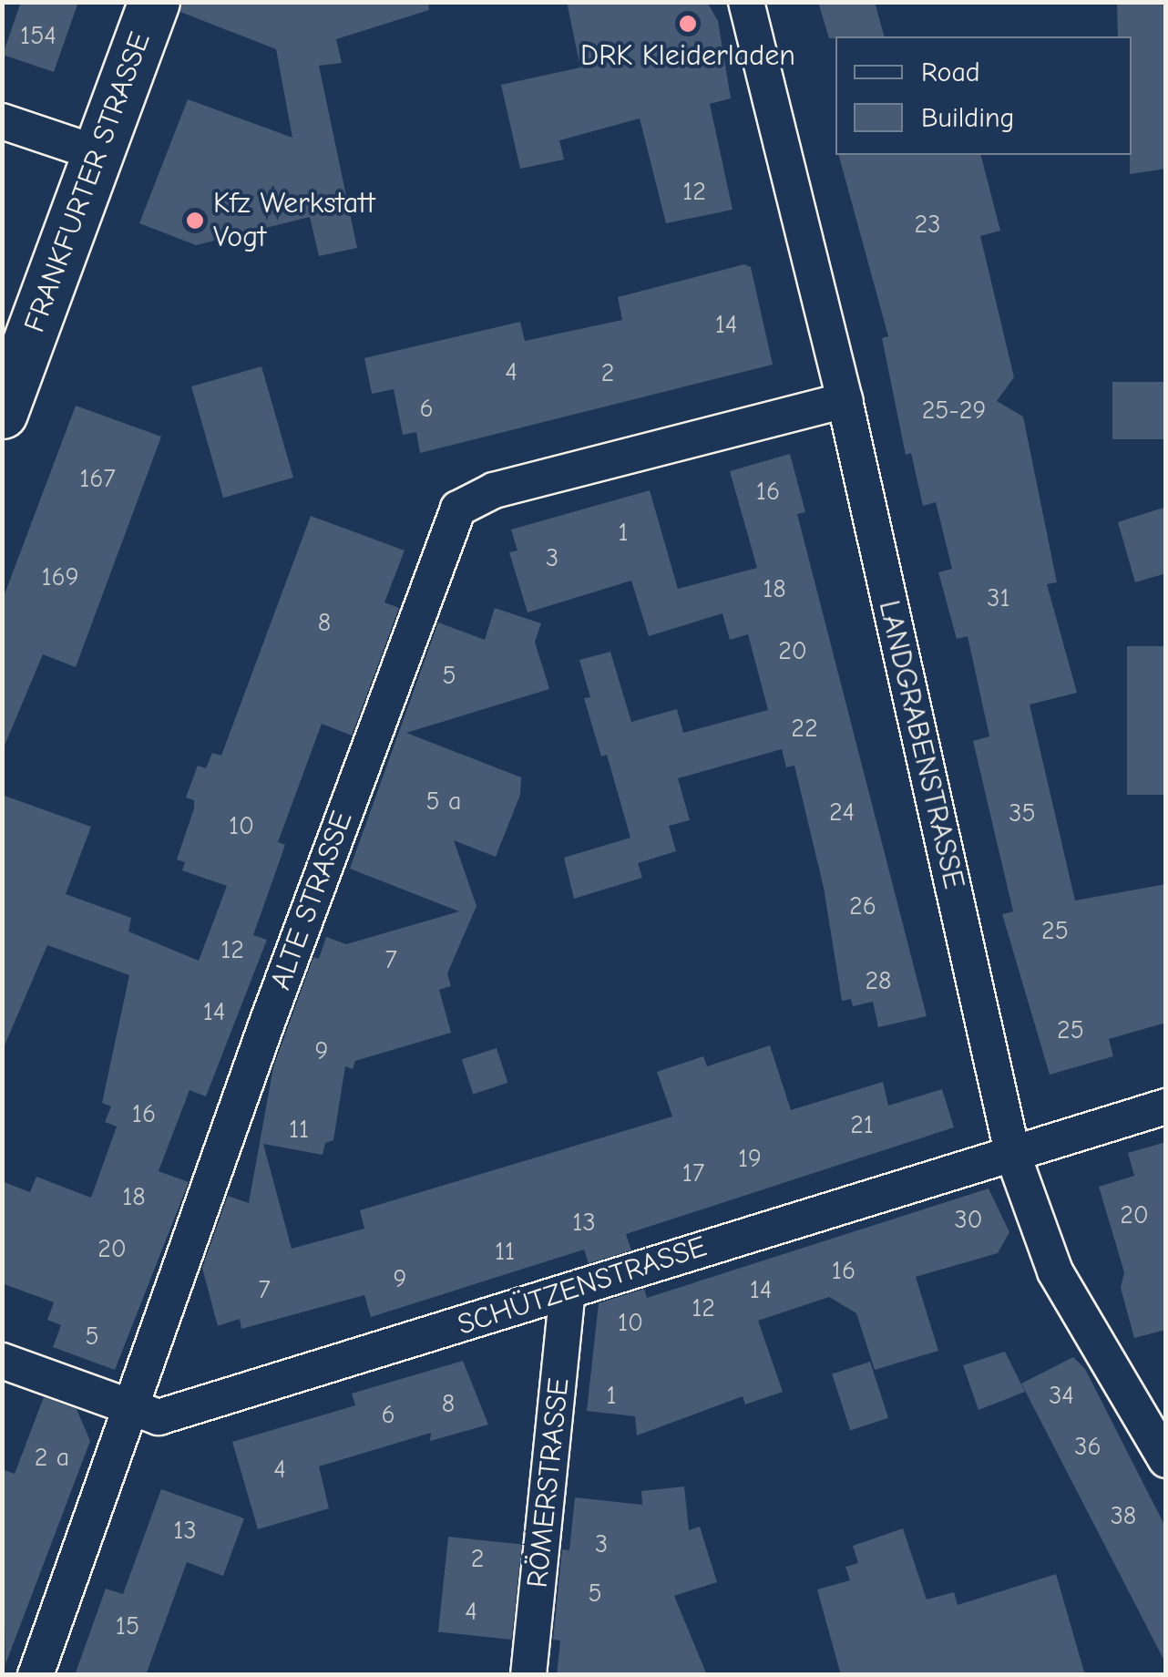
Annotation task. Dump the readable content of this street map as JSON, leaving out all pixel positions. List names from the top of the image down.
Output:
{
  "streets": {
    "main road": ["FRANKFURTER STRASSE"],
    "street": [
      "LANDGRABENSTRASSE",
      "ALTE STRASSE",
      "SCHÜTZENSTRASSE",
      "RÖMERSTRASSE"
    ]
  },
  "crossings": [
    ["LANDGRABENSTRASSE", "ALTE STRASSE"],
    ["LANDGRABENSTRASSE", "SCHÜTZENSTRASSE"],
    ["ALTE STRASSE", "SCHÜTZENSTRASSE"],
    ["SCHÜTZENSTRASSE", "RÖMERSTRASSE"]
  ],
  "places": ["DRK Kleiderladen", "Kfz Werkstatt Vogt"],
  "house_numbers": [
    "154",
    "12",
    "23",
    "14",
    "4",
    "2",
    "6",
    "25-29",
    "167",
    "16",
    "1",
    "3",
    "169",
    "18",
    "31",
    "8",
    "20",
    "5",
    "22",
    "5 a",
    "24",
    "35",
    "10",
    "26",
    "25",
    "12",
    "7",
    "28",
    "14",
    "25",
    "9",
    "16",
    "21",
    "11",
    "19",
    "17",
    "18",
    "20",
    "30",
    "13",
    "20",
    "11",
    "16",
    "9",
    "7",
    "14",
    "12",
    "10",
    "5",
    "1",
    "34",
    "8",
    "6",
    "36",
    "2 a",
    "4",
    "38",
    "13",
    "3",
    "2",
    "5",
    "4",
    "15"
  ],
  "legend": ["Road", "Building"]
}
